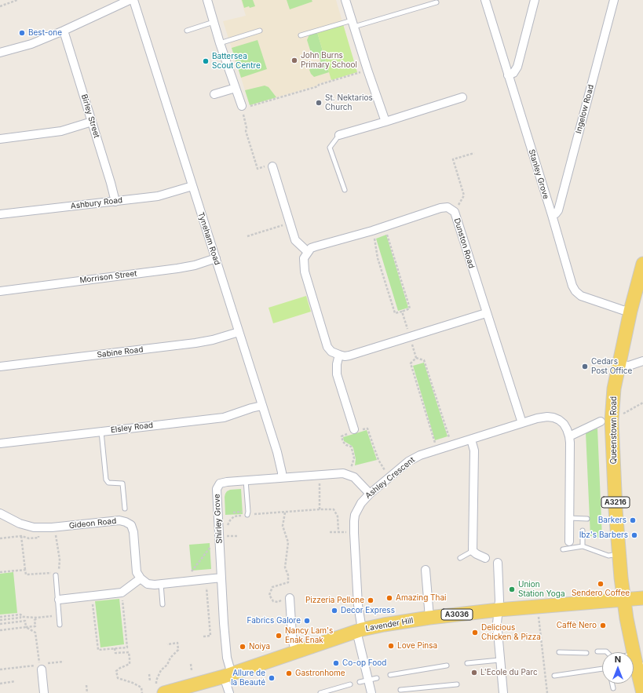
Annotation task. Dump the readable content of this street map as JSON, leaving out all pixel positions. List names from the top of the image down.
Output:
{
  "streets": {
    "main road": [
      "Queenstown Road",
      "A3216",
      "A3036",
      "Lavender Hill"
    ],
    "street": [
      "Ingelow Road",
      "Birley Street",
      "Stanley Grove",
      "Ashbury Road",
      "Tyneham Road",
      "Dunston Road",
      "Morrison Street",
      "Sabine Road",
      "Elsley Road",
      "Ashley Crescent",
      "Shirley Grove",
      "Gideon Road"
    ]
  },
  "crossings": [
    ["Ingelow Road", "Stanley Grove"],
    ["Birley Street", "Ashbury Road"],
    ["Stanley Grove", "Queenstown Road"],
    ["Ashbury Road", "Tyneham Road"],
    ["Tyneham Road", "Morrison Street"],
    ["Tyneham Road", "Sabine Road"],
    ["Tyneham Road", "Elsley Road"],
    ["Tyneham Road", "Shirley Grove"],
    ["Dunston Road", "Ashley Crescent"],
    ["Queenstown Road", "A3216"],
    ["Queenstown Road", "A3036"],
    ["Queenstown Road", "Lavender Hill"],
    ["Ashley Crescent", "Lavender Hill"],
    ["A3216", "A3036"],
    ["A3216", "Lavender Hill"],
    ["Shirley Grove", "Lavender Hill"],
    ["A3036", "Lavender Hill"]
  ],
  "places": [
    "Best-one",
    "John Burns Primary School",
    "Battersea Scout Centre",
    "St. Nektarios Church",
    "Cedars Post Office",
    "Barkers",
    "Ibz's Barbers",
    "Sendero Coffee",
    "Union Station Yoga",
    "Amazing Thai",
    "Pizzeria Pellone",
    "Decor Express",
    "Fabrics Galore",
    "Caffè Nero",
    "Delicious Chicken & Pizza",
    "Nancy Lam's Enak Enak",
    "Love Pinsa",
    "Noiya",
    "Co-op Food",
    "L'Ecole du Parc",
    "Gastronhome",
    "Allure de la Beauté"
  ],
  "north": "top"
}
